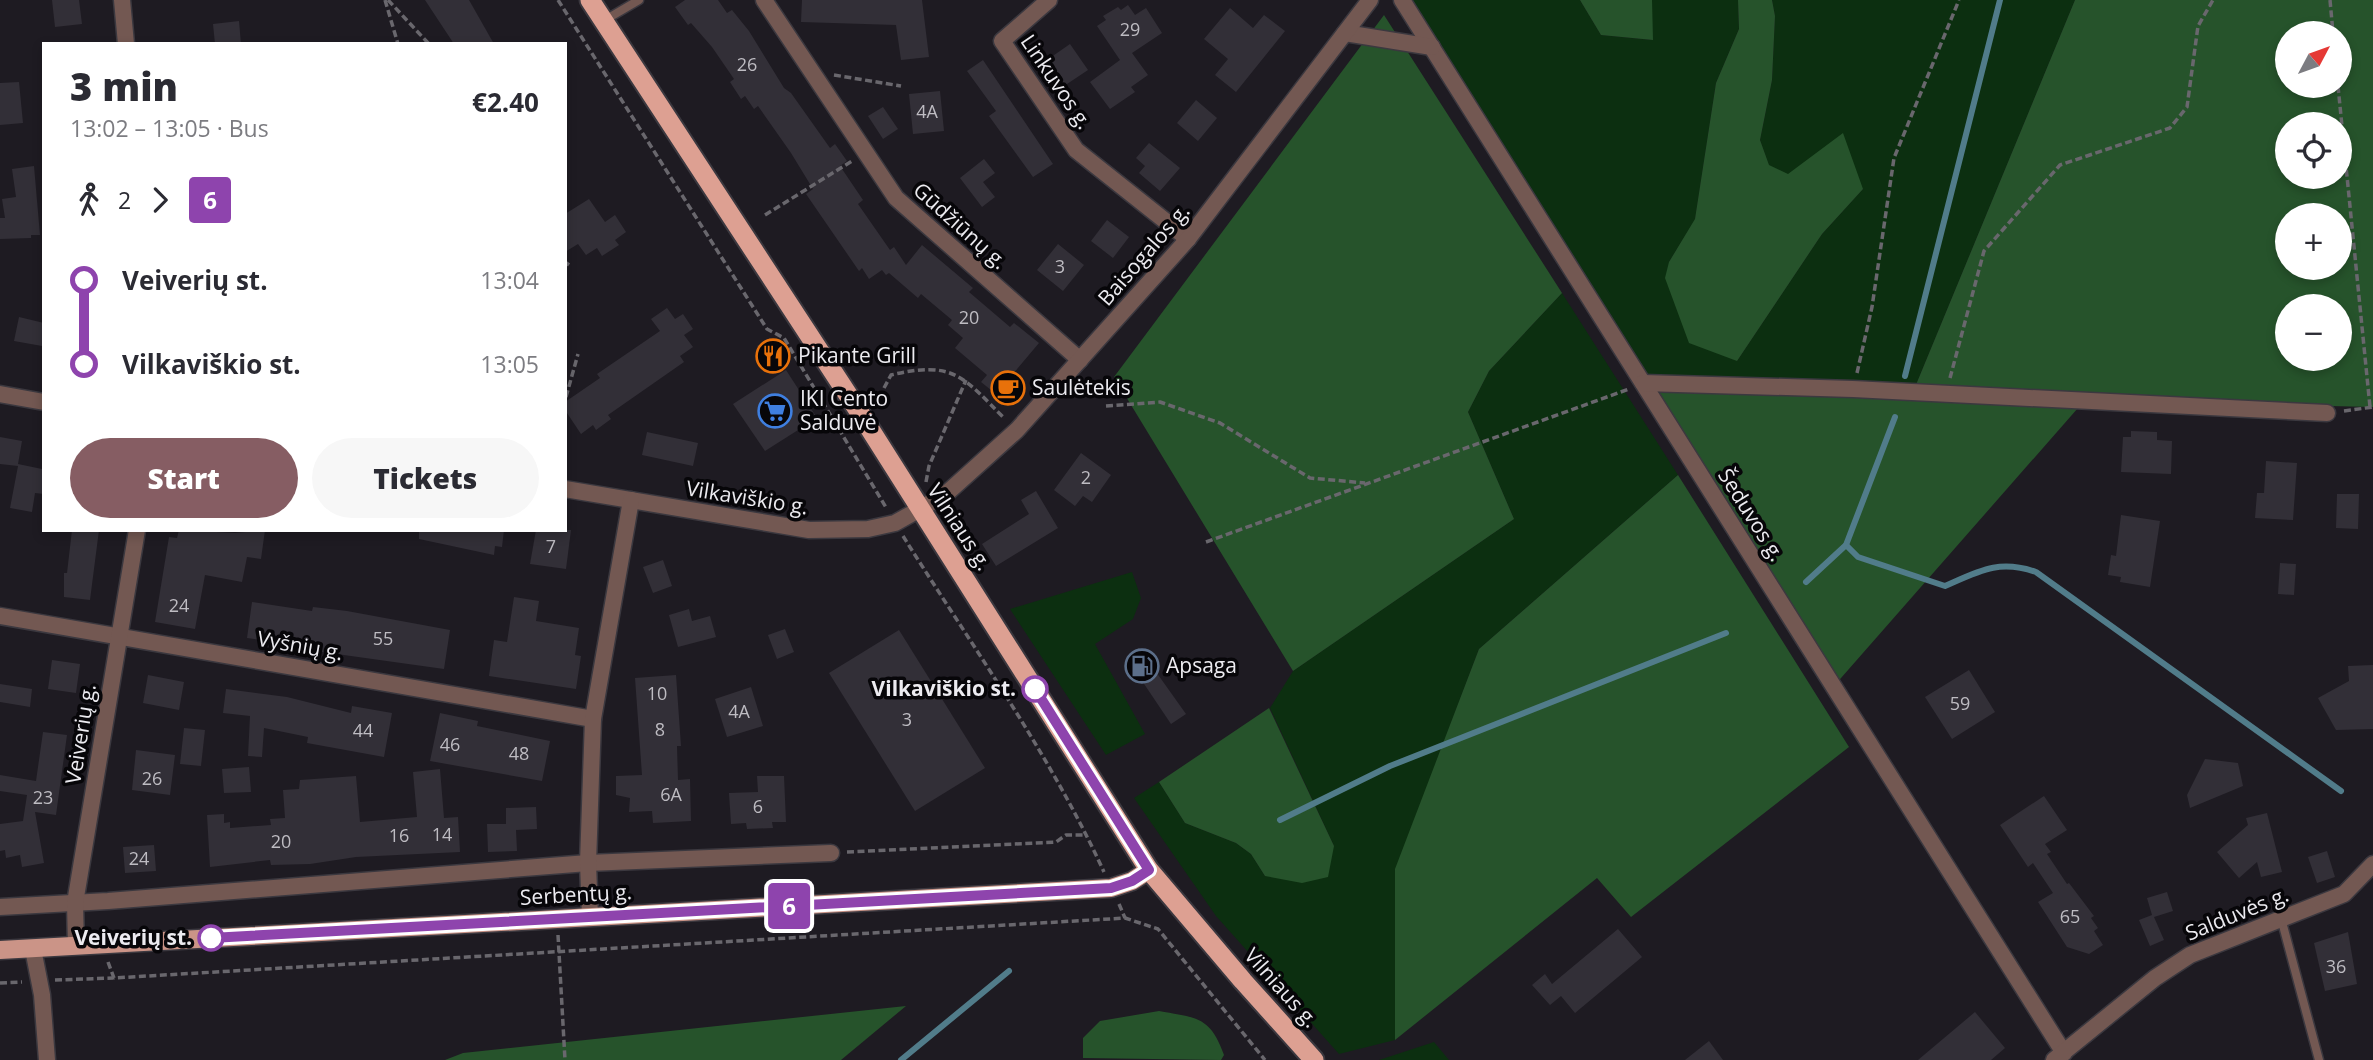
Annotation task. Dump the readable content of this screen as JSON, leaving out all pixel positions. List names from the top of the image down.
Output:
{
  "streets": {
    "highway": ["Vilniaus g."],
    "main road": ["Serbentų g."],
    "street": [
      "Linkuvos g.",
      "Gūdžiūnų g.",
      "Baisogalos g.",
      "Vilkaviškio g.",
      "Šeduvos g.",
      "Vyšnių g.",
      "Veiverių g.",
      "Salduvės g."
    ]
  },
  "crossings": [
    ["Linkuvos g.", "Baisogalos g."],
    ["Gūdžiūnų g.", "Baisogalos g."],
    ["Baisogalos g.", "Vilkaviškio g."],
    ["Baisogalos g.", "Vilniaus g."],
    ["Vilkaviškio g.", "Vilniaus g."],
    ["Šeduvos g.", "Salduvės g."],
    ["Vilniaus g.", "Serbentų g."],
    ["Vyšnių g.", "Veiverių g."],
    ["Veiverių g.", "Serbentų g."]
  ],
  "places": {
    "restaurant": ["Pikante Grill"],
    "cafe": ["Saulėtekis"],
    "supermarket": ["IKI Cento Salduvė"],
    "fuel station": ["Apsaga"],
    "other": ["Vilkaviškio st.", "Veiverių st."]
  },
  "lines": ["bus line 6"],
  "house_numbers": [
    "29",
    "26",
    "4A",
    "3",
    "20",
    "2",
    "7",
    "24",
    "55",
    "10",
    "59",
    "4A",
    "3",
    "8",
    "44",
    "46",
    "48",
    "26",
    "6A",
    "23",
    "6",
    "14",
    "16",
    "20",
    "24",
    "65",
    "36"
  ],
  "north": "top right",
  "page": {
    "on_map": "6",
    "map_buttons": ["+", "−"],
    "heading": ["3 min", "13:02 – 13:05 · Bus", "€2.40"],
    "legs": ["2", "6"],
    "list": [
      {
        "name": "Veiverių st.",
        "value": "13:04"
      },
      {
        "name": "Vilkaviškio st.",
        "value": "13:05"
      }
    ],
    "buttons": ["Start", "Tickets"]
  }
}
